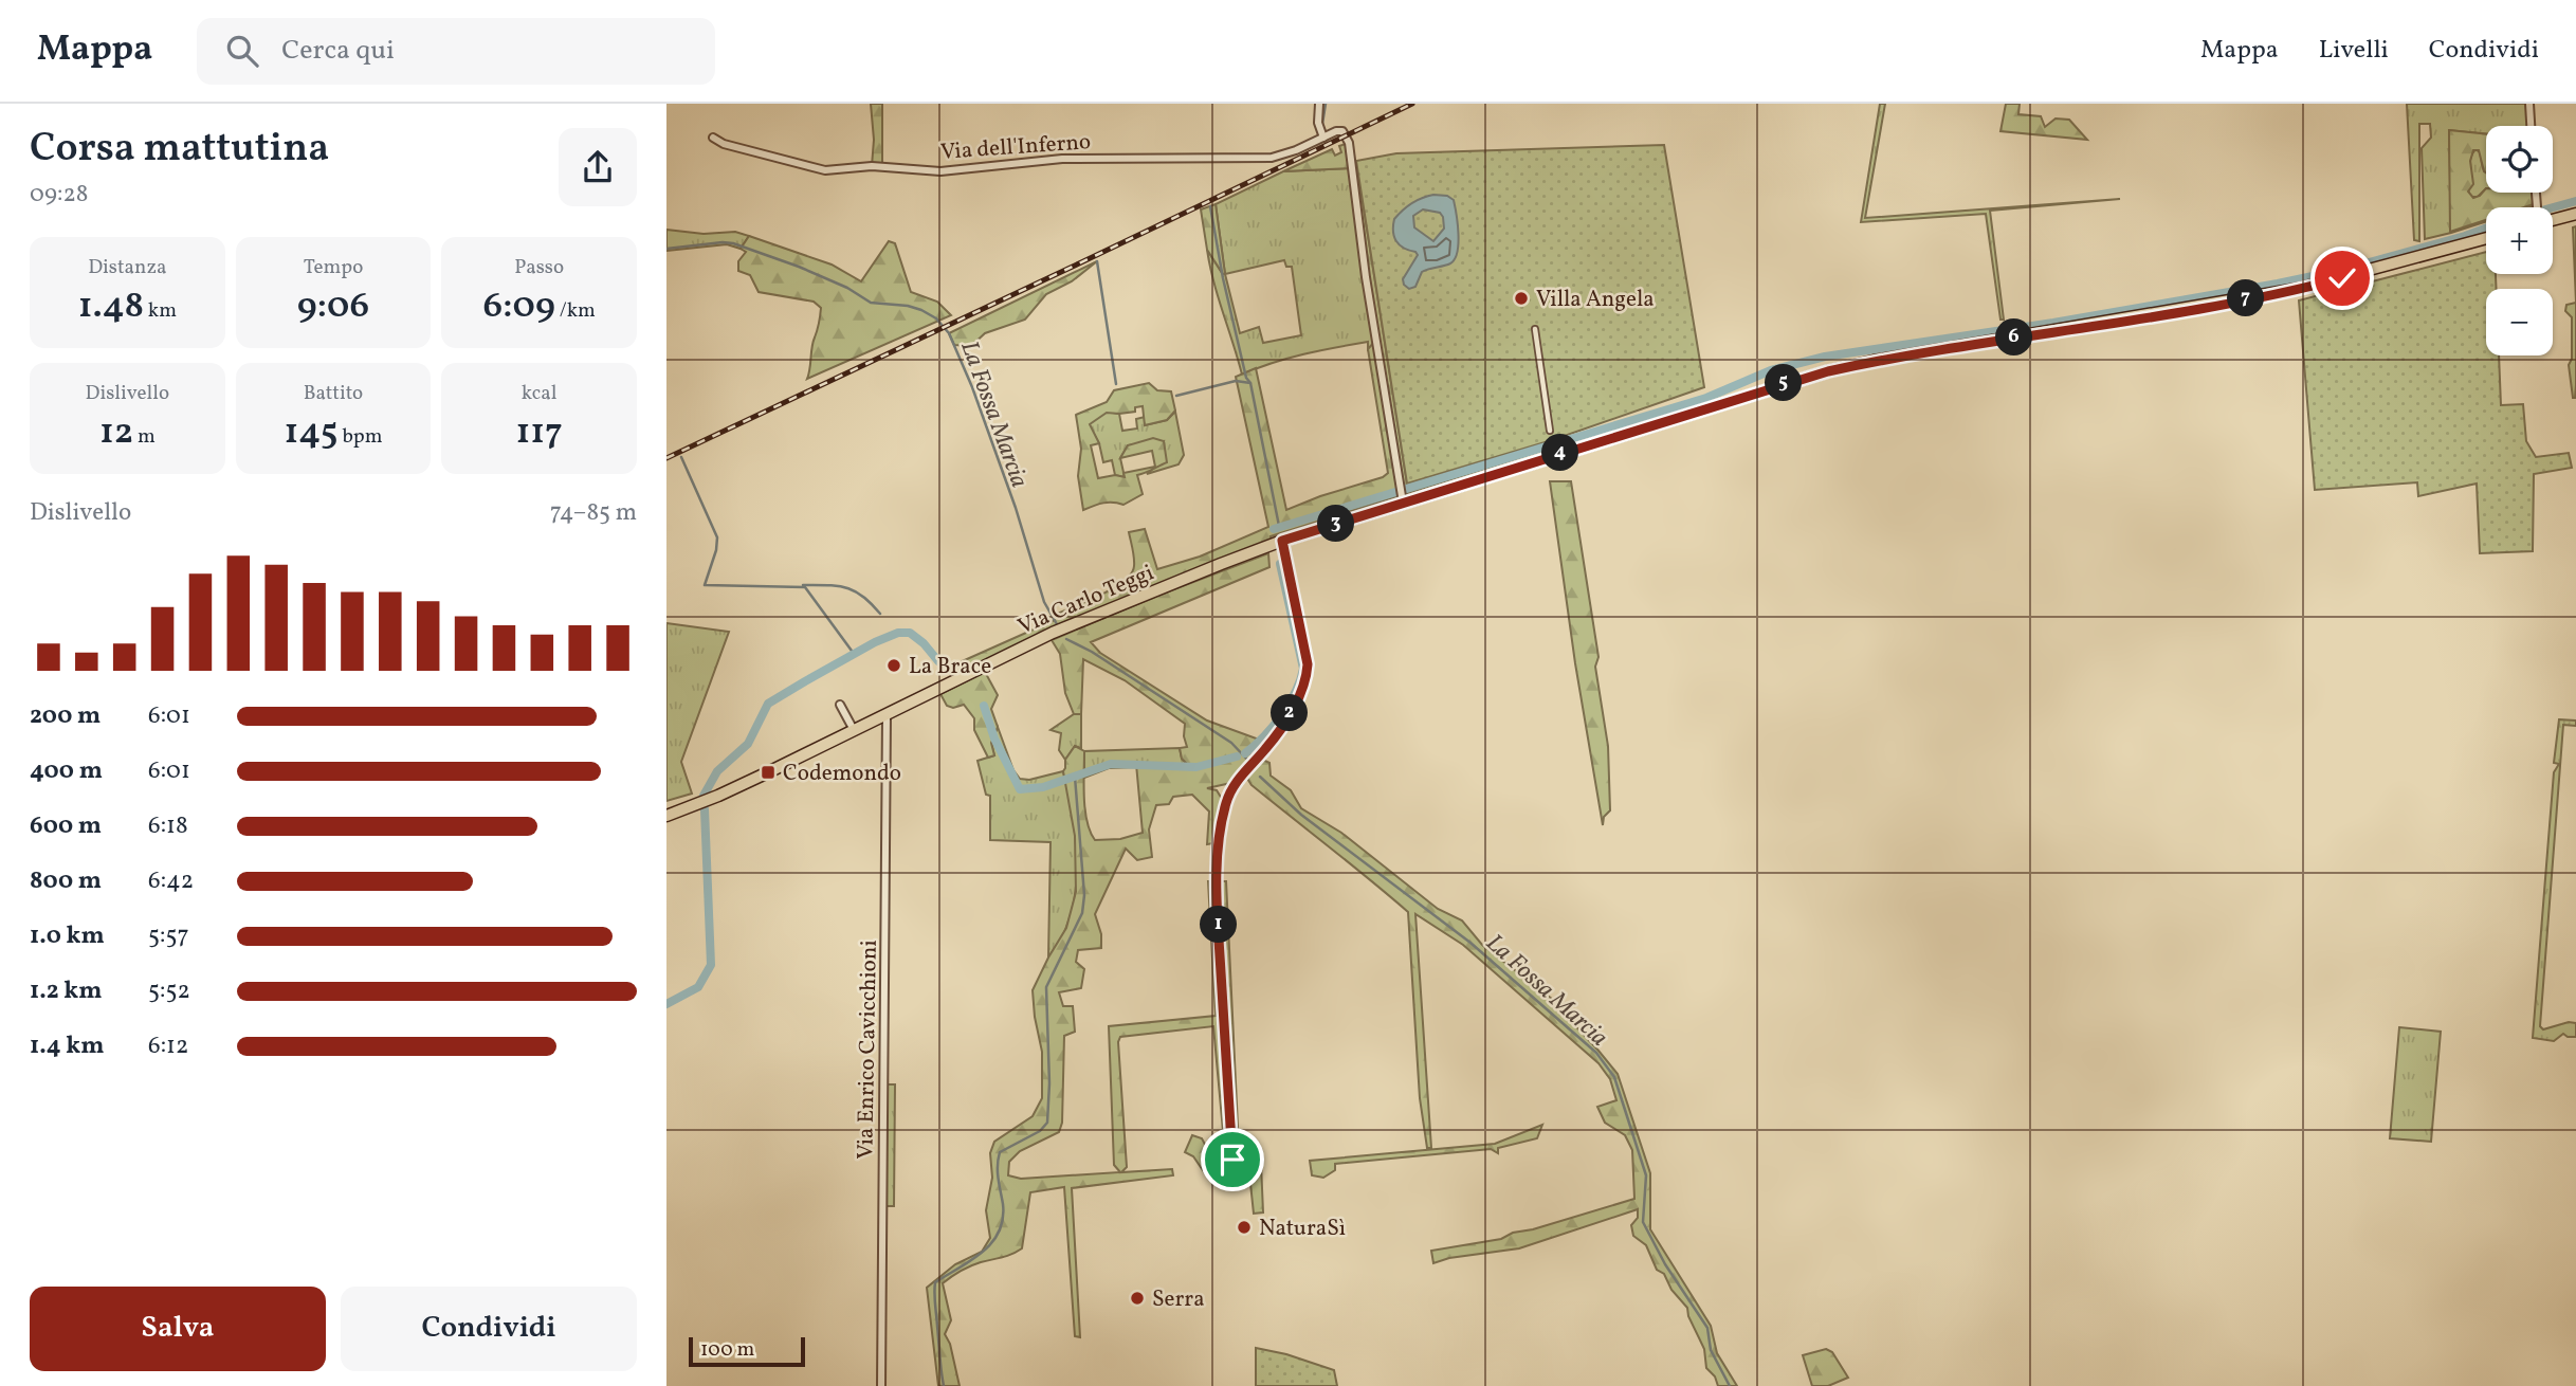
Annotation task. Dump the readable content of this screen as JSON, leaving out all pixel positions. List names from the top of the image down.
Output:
{
  "streets": {
    "main road": ["Via Carlo Teggi"],
    "street": ["Via dell'Inferno", "Via Enrico Cavicchioni"]
  },
  "crossings": [
    ["Via Carlo Teggi", "Via Enrico Cavicchioni"]
  ],
  "water": ["La Fossa Marcia"],
  "places": {
    "other": [
      "Villa Angela",
      "La Brace",
      "NaturaSì",
      "Serra"
    ],
    "transit": ["Codemondo"]
  },
  "scale_bar": "100 m",
  "page": {
    "header": "Mappa",
    "search": "Cerca qui",
    "nav": ["Mappa", "Livelli", "Condividi"],
    "heading": ["Corsa mattutina", "09:28"],
    "map_buttons": ["+", "−"],
    "stats": [
      ["Distanza", "1.48 km"],
      ["Tempo", "9:06"],
      ["Passo", "6:09 /km"],
      ["Dislivello", "12 m"],
      ["Battito", "145 bpm"],
      ["kcal", "117"]
    ],
    "pins": [
      "7",
      "6",
      "5",
      "4",
      "3",
      "2",
      "1"
    ],
    "chart": ["Dislivello", "74–85 m"],
    "list": [
      {
        "name": "200 m",
        "note": "6:01"
      },
      {
        "name": "400 m",
        "note": "6:01"
      },
      {
        "name": "600 m",
        "note": "6:18"
      },
      {
        "name": "800 m",
        "note": "6:42"
      },
      {
        "name": "1.0 km",
        "note": "5:57"
      },
      {
        "name": "1.2 km",
        "note": "5:52"
      },
      {
        "name": "1.4 km",
        "note": "6:12"
      }
    ],
    "buttons": ["Salva", "Condividi"],
    "scale": "100 m"
  }
}
